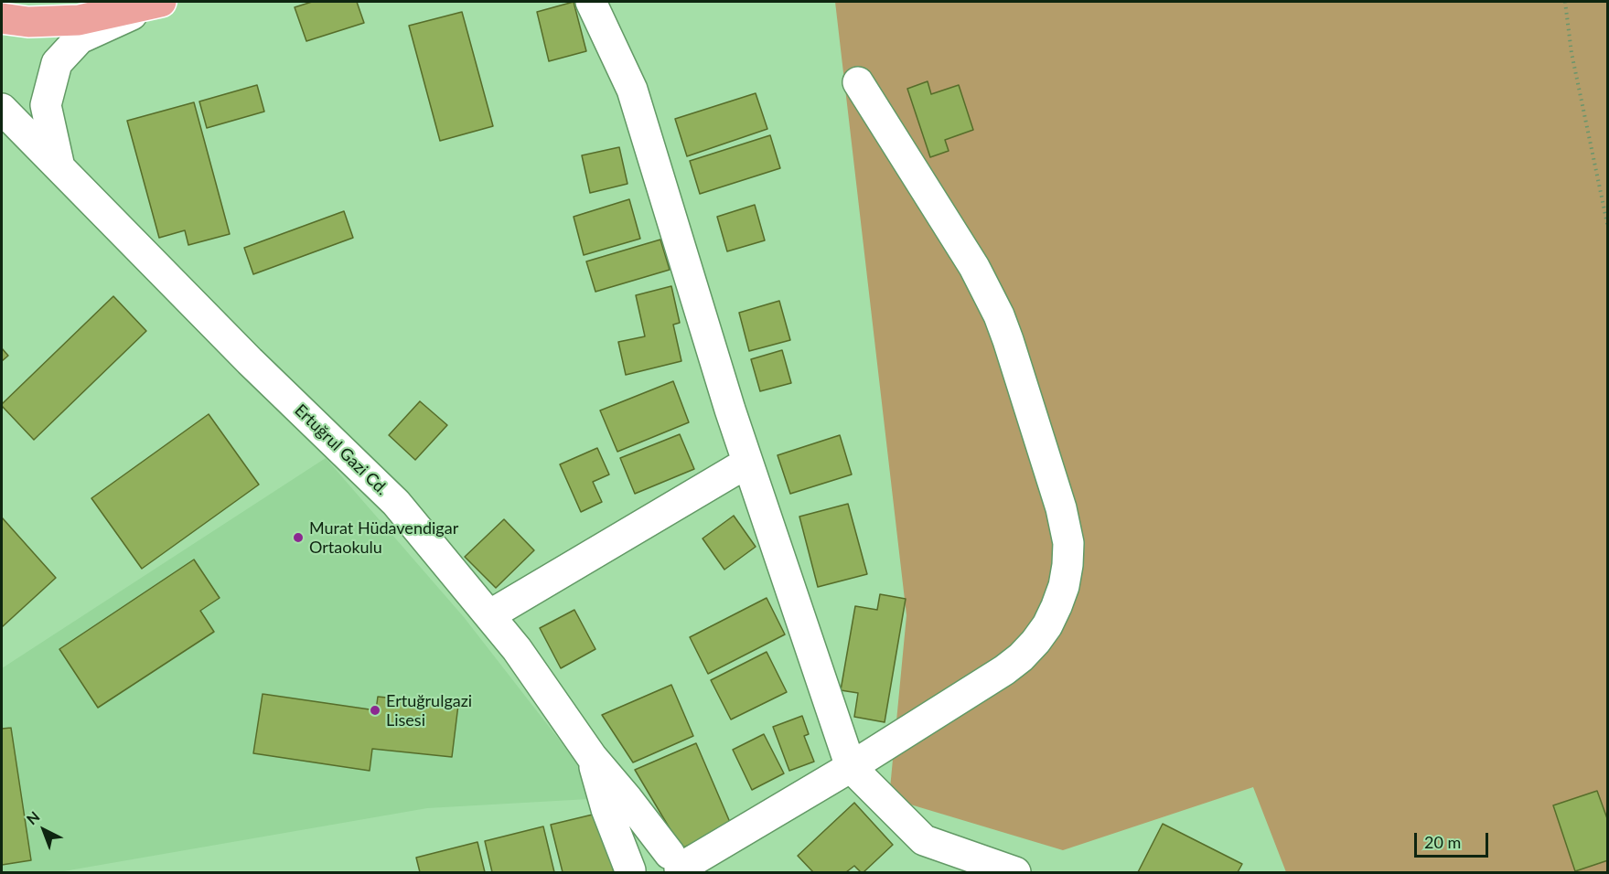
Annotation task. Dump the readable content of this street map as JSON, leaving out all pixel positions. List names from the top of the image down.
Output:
{
  "streets": {
    "street": ["Ertuğrul Gazi Cd."]
  },
  "places": ["Murat Hüdavendigar Ortaokulu", "Ertuğrulgazi Lisesi"],
  "scale_bar": "20 m",
  "north": "top left"
}
